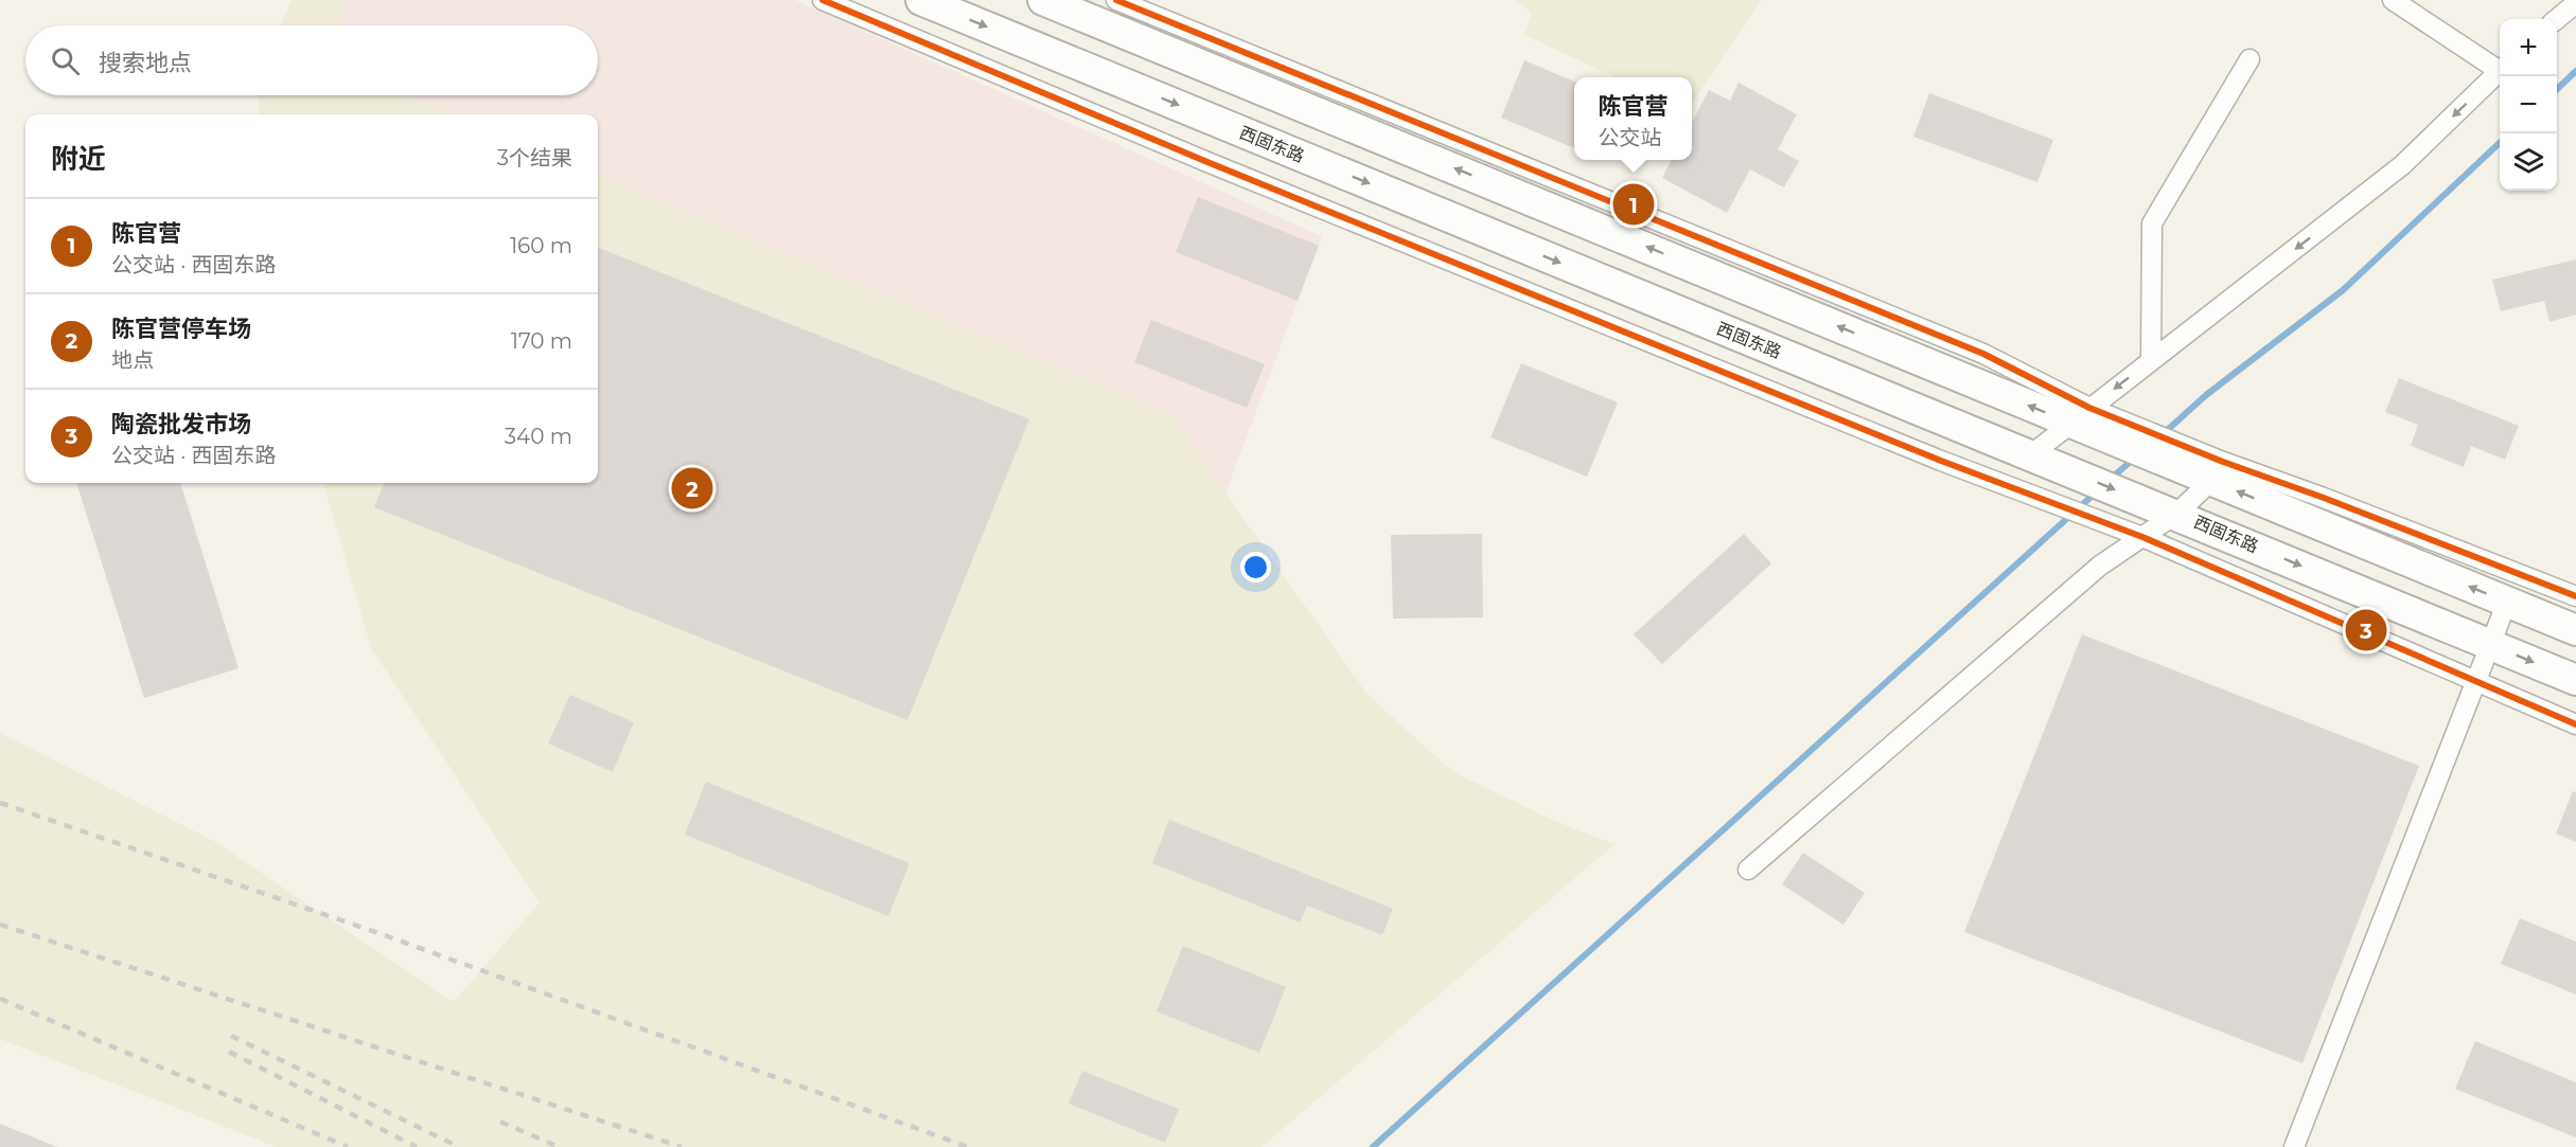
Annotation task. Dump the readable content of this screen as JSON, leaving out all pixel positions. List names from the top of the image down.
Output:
{
  "streets": {
    "main road": ["西固东路"]
  },
  "page": {
    "map_buttons": ["+", "−"],
    "search": "搜索地点",
    "popup": ["陈官营", "公交站"],
    "heading": ["附近", "3个结果"],
    "pins": ["1", "2", "3"],
    "list": [
      {
        "mark": "1",
        "name": "陈官营",
        "note": "公交站 · 西固东路",
        "value": "160 m"
      },
      {
        "mark": "2",
        "name": "陈官营停车场",
        "note": "地点",
        "value": "170 m"
      },
      {
        "mark": "3",
        "name": "陶瓷批发市场",
        "note": "公交站 · 西固东路",
        "value": "340 m"
      }
    ]
  }
}
